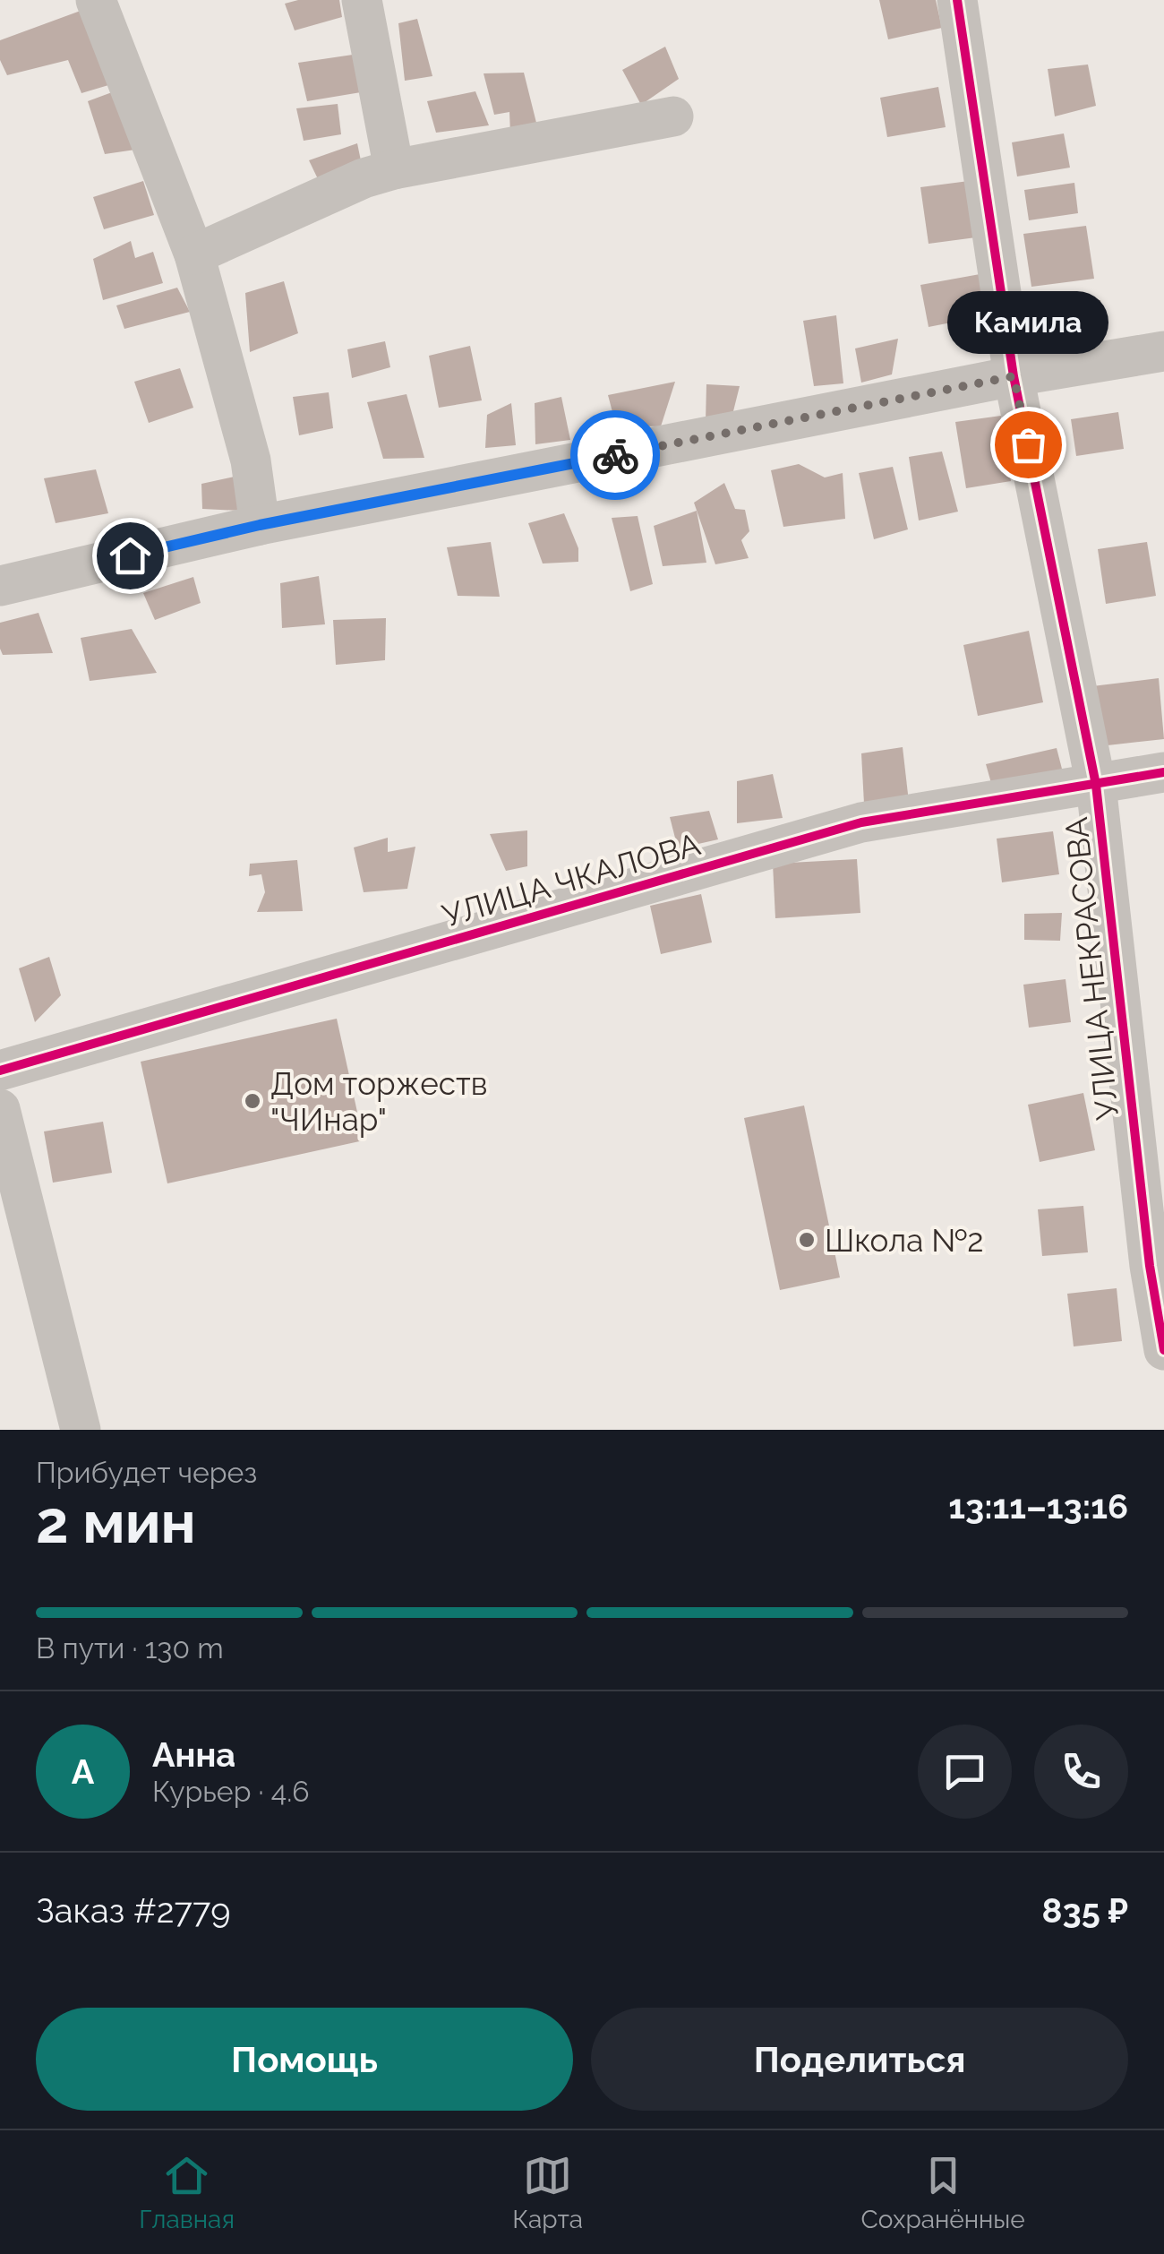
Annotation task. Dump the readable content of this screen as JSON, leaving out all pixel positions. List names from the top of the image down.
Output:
{
  "streets": {
    "street": ["УЛИЦА ЧКАЛОВА", "УЛИЦА НЕКРАСОВА"]
  },
  "crossings": [
    ["УЛИЦА ЧКАЛОВА", "УЛИЦА НЕКРАСОВА"]
  ],
  "places": ["Камила", "Дом торжеств \"ЧИнар\"", "Школа №2"],
  "page": {
    "bubble": "Камила",
    "heading": ["2 мин", "Прибудет через", "13:11–13:16"],
    "panel": [
      "Анна",
      "Курьер · 4.6",
      "Заказ #2779",
      "835 ₽"
    ],
    "bar": "В пути · 130 m",
    "round": "А",
    "buttons": ["Помощь", "Поделиться"],
    "tabs": ["Главная", "Карта", "Сохранённые"]
  }
}
